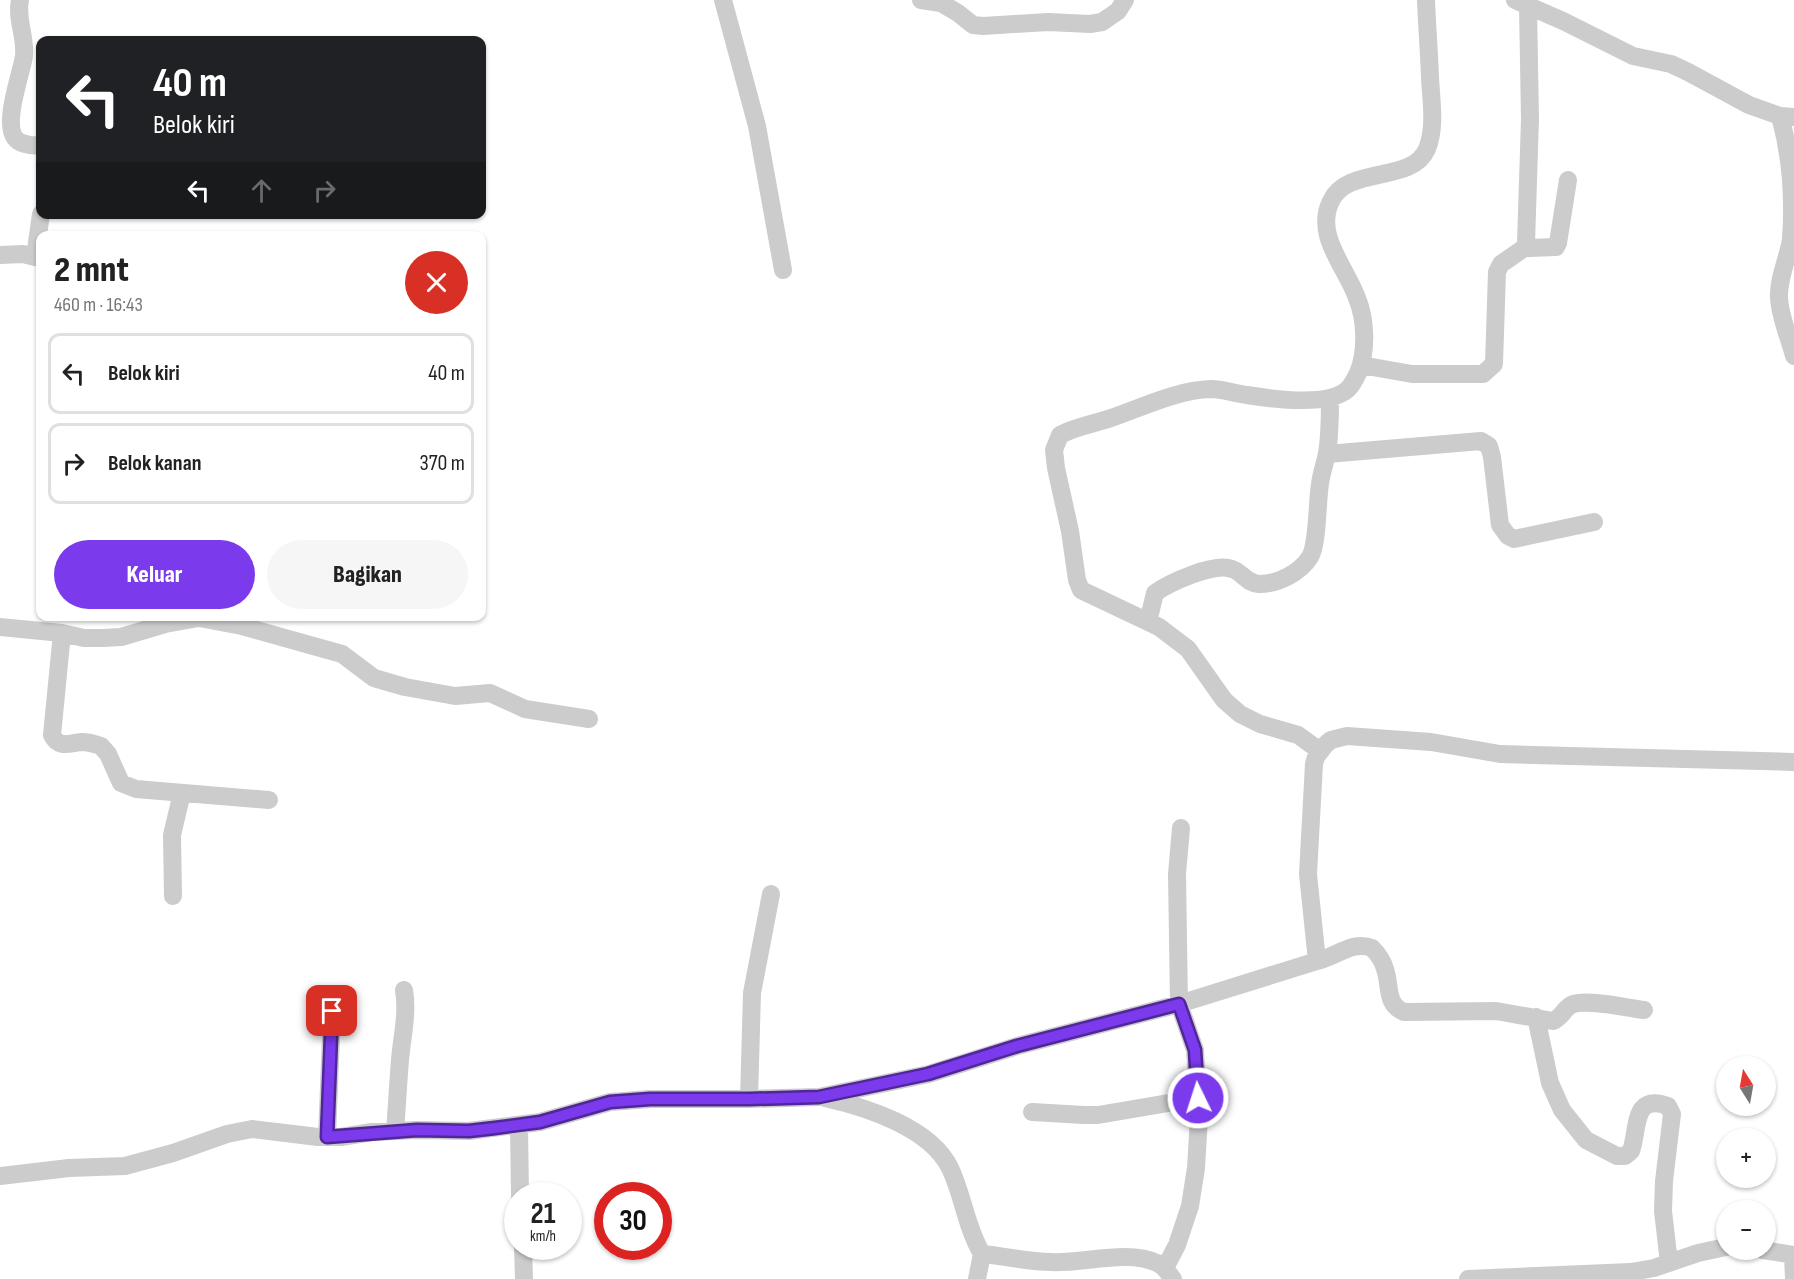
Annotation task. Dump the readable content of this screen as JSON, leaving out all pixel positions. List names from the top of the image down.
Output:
{
  "north": "top",
  "page": {
    "turn": ["40 m", "Belok kiri"],
    "heading": ["2 mnt", "460 m · 16:43"],
    "list": [
      {
        "name": "Belok kiri",
        "value": "40 m"
      },
      {
        "name": "Belok kanan",
        "value": "370 m"
      }
    ],
    "buttons": ["Keluar", "Bagikan"],
    "map_buttons": ["+", "−"],
    "speed": "21 km/h",
    "limit": "30"
  }
}
